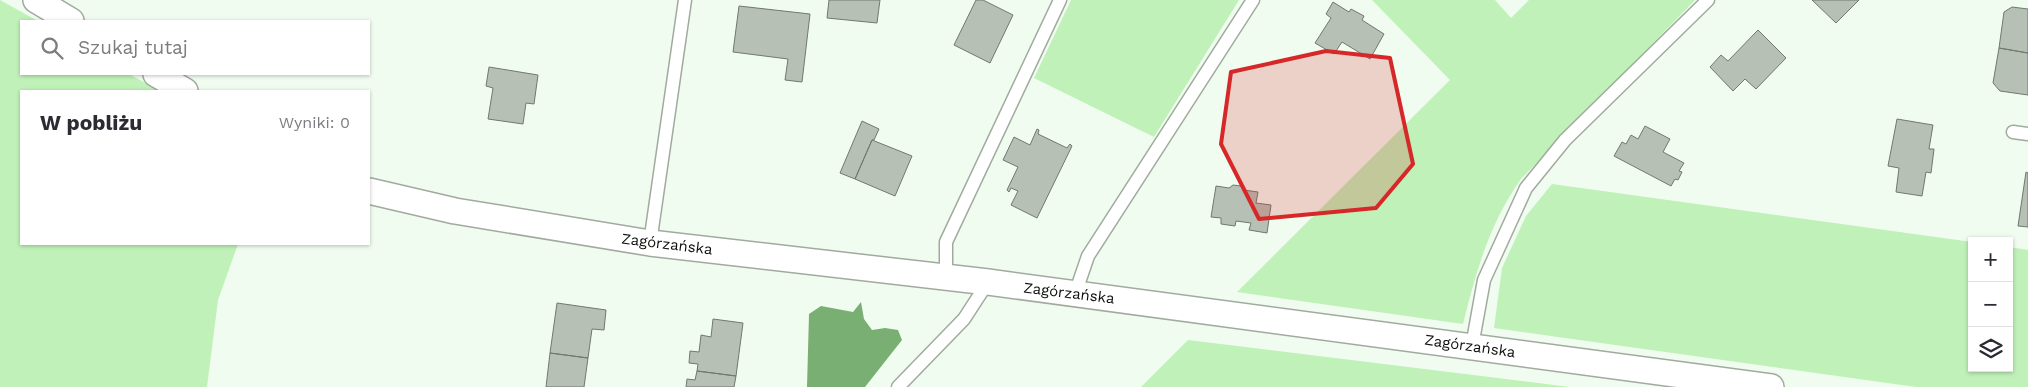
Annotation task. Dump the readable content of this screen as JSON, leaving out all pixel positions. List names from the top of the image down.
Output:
{
  "streets": {
    "street": ["Zagórzańska"]
  },
  "page": {
    "search": "Szukaj tutaj",
    "heading": ["W pobliżu", "Wyniki: 0"],
    "map_buttons": ["+", "−"]
  }
}
